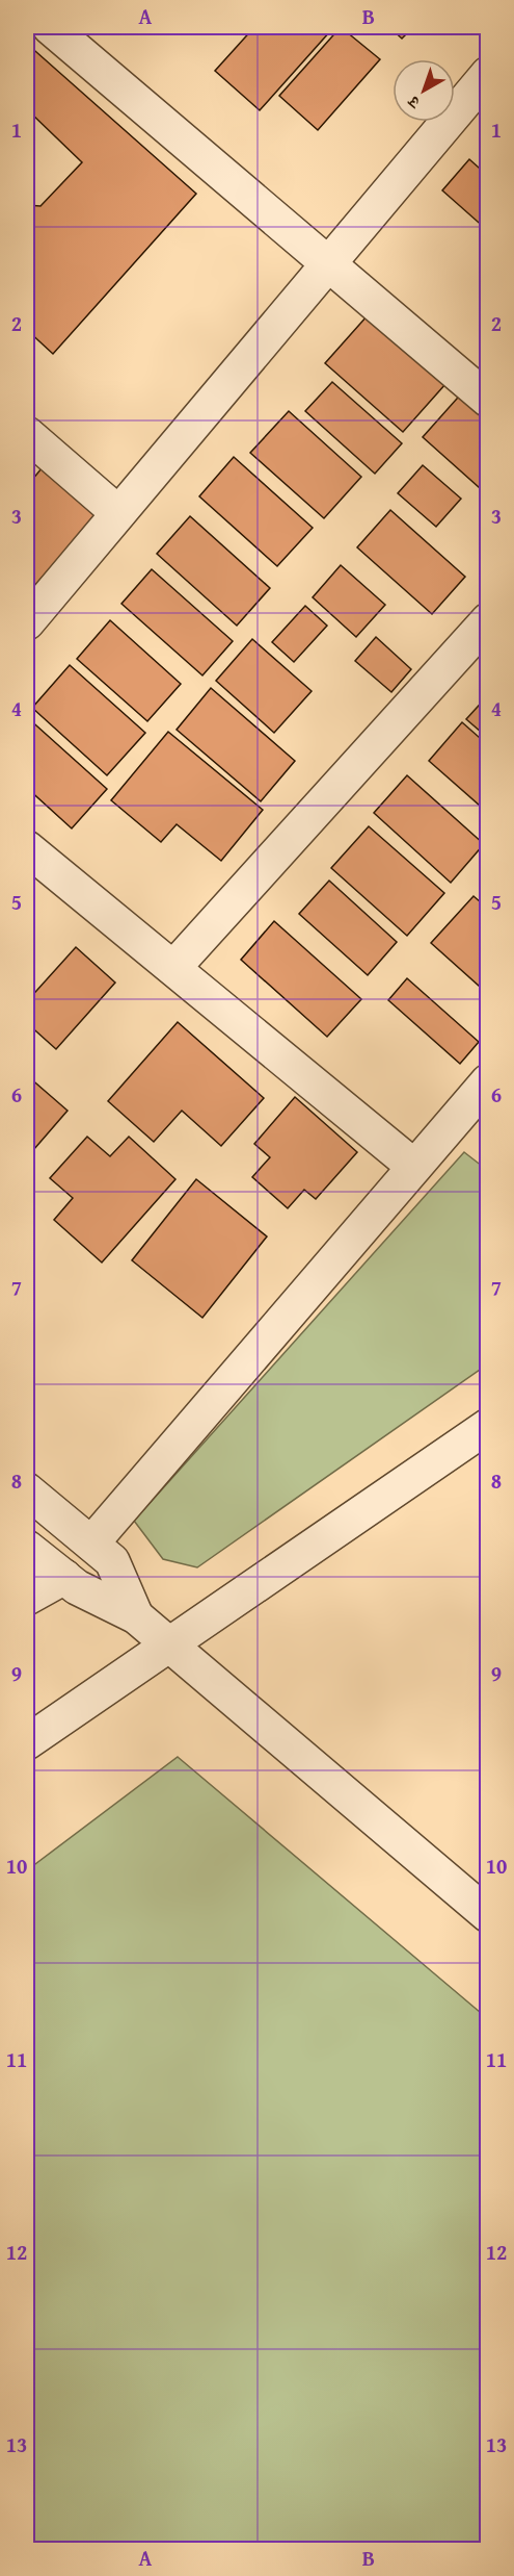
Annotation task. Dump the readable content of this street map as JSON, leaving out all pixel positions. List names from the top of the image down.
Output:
{
  "north": "bottom left",
  "grid": {
    "columns": ["A", "B"],
    "rows": [
      "1",
      "2",
      "3",
      "4",
      "5",
      "6",
      "7",
      "8",
      "9",
      "10",
      "11",
      "12",
      "13"
    ]
  }
}
